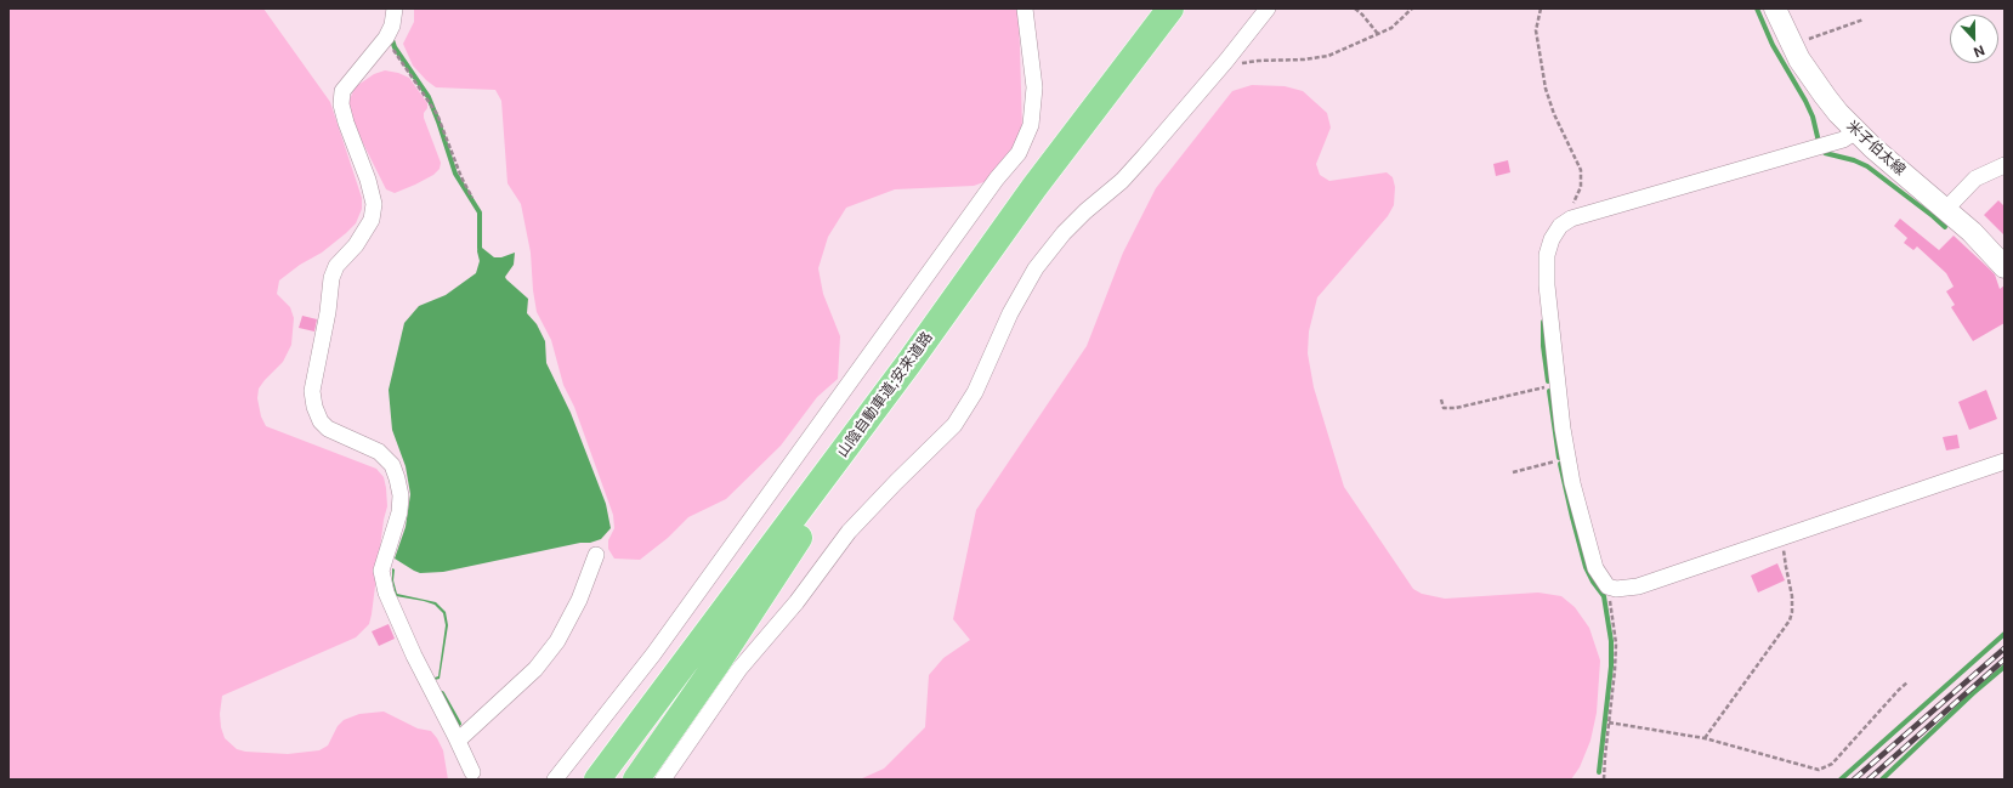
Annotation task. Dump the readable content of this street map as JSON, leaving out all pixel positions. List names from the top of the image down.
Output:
{
  "streets": {
    "highway": ["山陰自動車道;安来道路"],
    "main road": ["米子伯太線"]
  },
  "north": "bottom"
}
